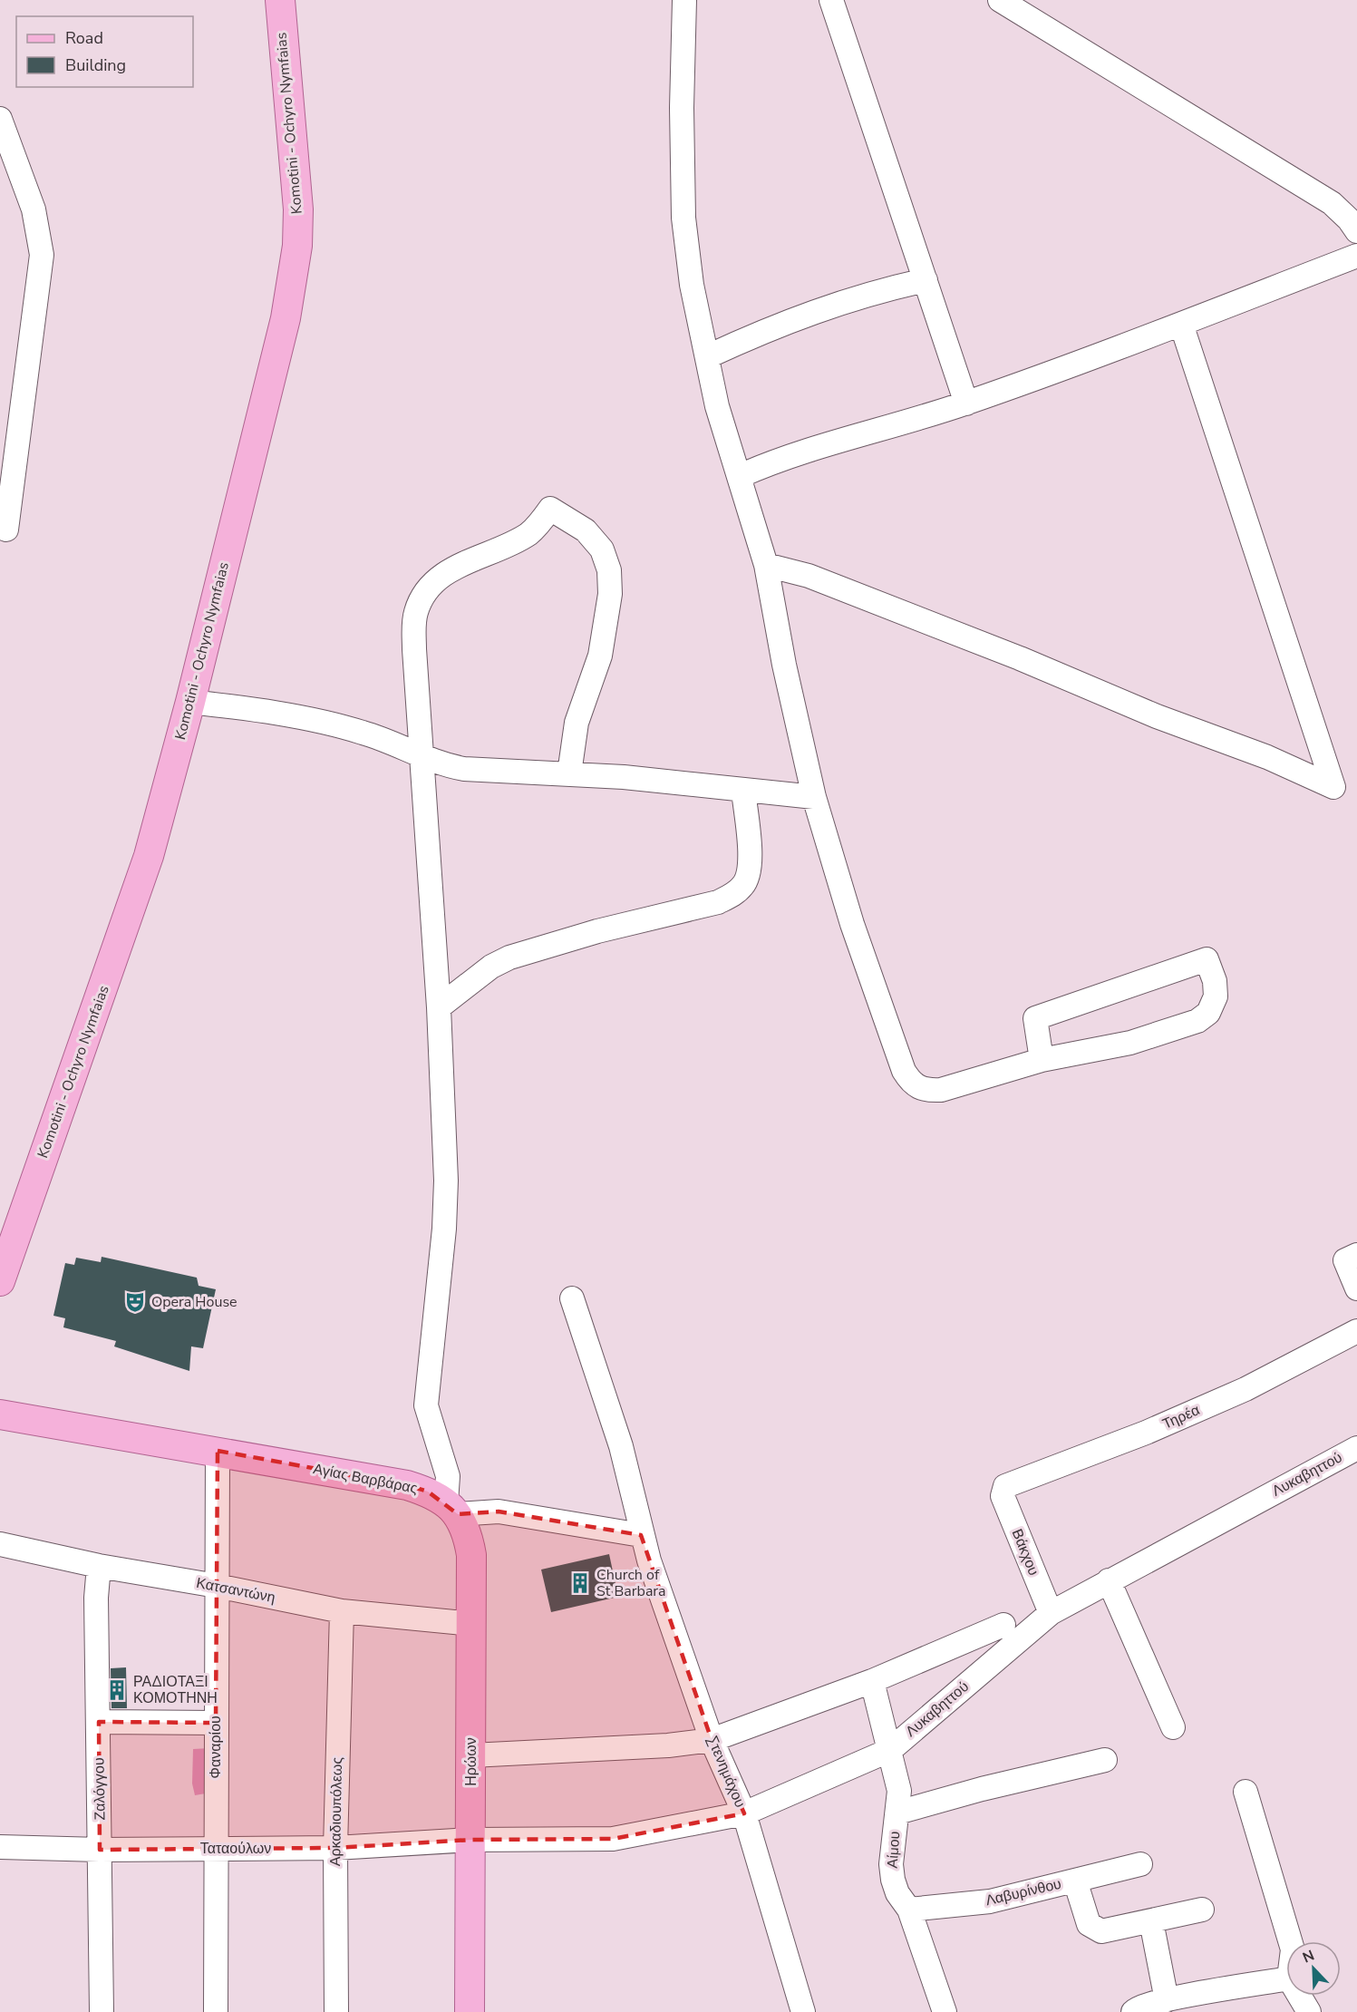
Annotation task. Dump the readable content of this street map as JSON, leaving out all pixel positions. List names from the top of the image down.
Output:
{
  "streets": {
    "main road": ["Komotini - Ochyro Nymfaias", "Αγίας Βαρβάρας", "Ηρώων"],
    "street": [
      "Τηρέα",
      "Λυκαβηττού",
      "Βάκχου",
      "Κατσαντώνη",
      "Φαναρίου",
      "Στενημάχου",
      "Ζαλόγγου",
      "Αρκαδιουπόλεως",
      "Ταταούλων",
      "Αίμου",
      "Λαβυρίνθου"
    ]
  },
  "crossings": [
    ["Τηρέα", "Βάκχου"],
    ["Λυκαβηττού", "Βάκχου"],
    ["Λυκαβηττού", "Ηρώων"],
    ["Λυκαβηττού", "Στενημάχου"],
    ["Λυκαβηττού", "Ταταούλων"],
    ["Λυκαβηττού", "Αίμου"],
    ["Αγίας Βαρβάρας", "Φαναρίου"],
    ["Αγίας Βαρβάρας", "Ηρώων"],
    ["Κατσαντώνη", "Φαναρίου"],
    ["Κατσαντώνη", "Ηρώων"],
    ["Κατσαντώνη", "Ζαλόγγου"],
    ["Κατσαντώνη", "Αρκαδιουπόλεως"],
    ["Φαναρίου", "Ταταούλων"],
    ["Ηρώων", "Ταταούλων"],
    ["Ζαλόγγου", "Ταταούλων"],
    ["Αρκαδιουπόλεως", "Ταταούλων"],
    ["Αίμου", "Λαβυρίνθου"]
  ],
  "places": {
    "theatre": ["Opera House"],
    "building": ["Church of St Barbara", "ΡΑΔΙΟΤΑΞΙ ΚΟΜΟΤΗΝΗ"]
  },
  "legend": ["Road", "Building"],
  "north": "top left"
}
